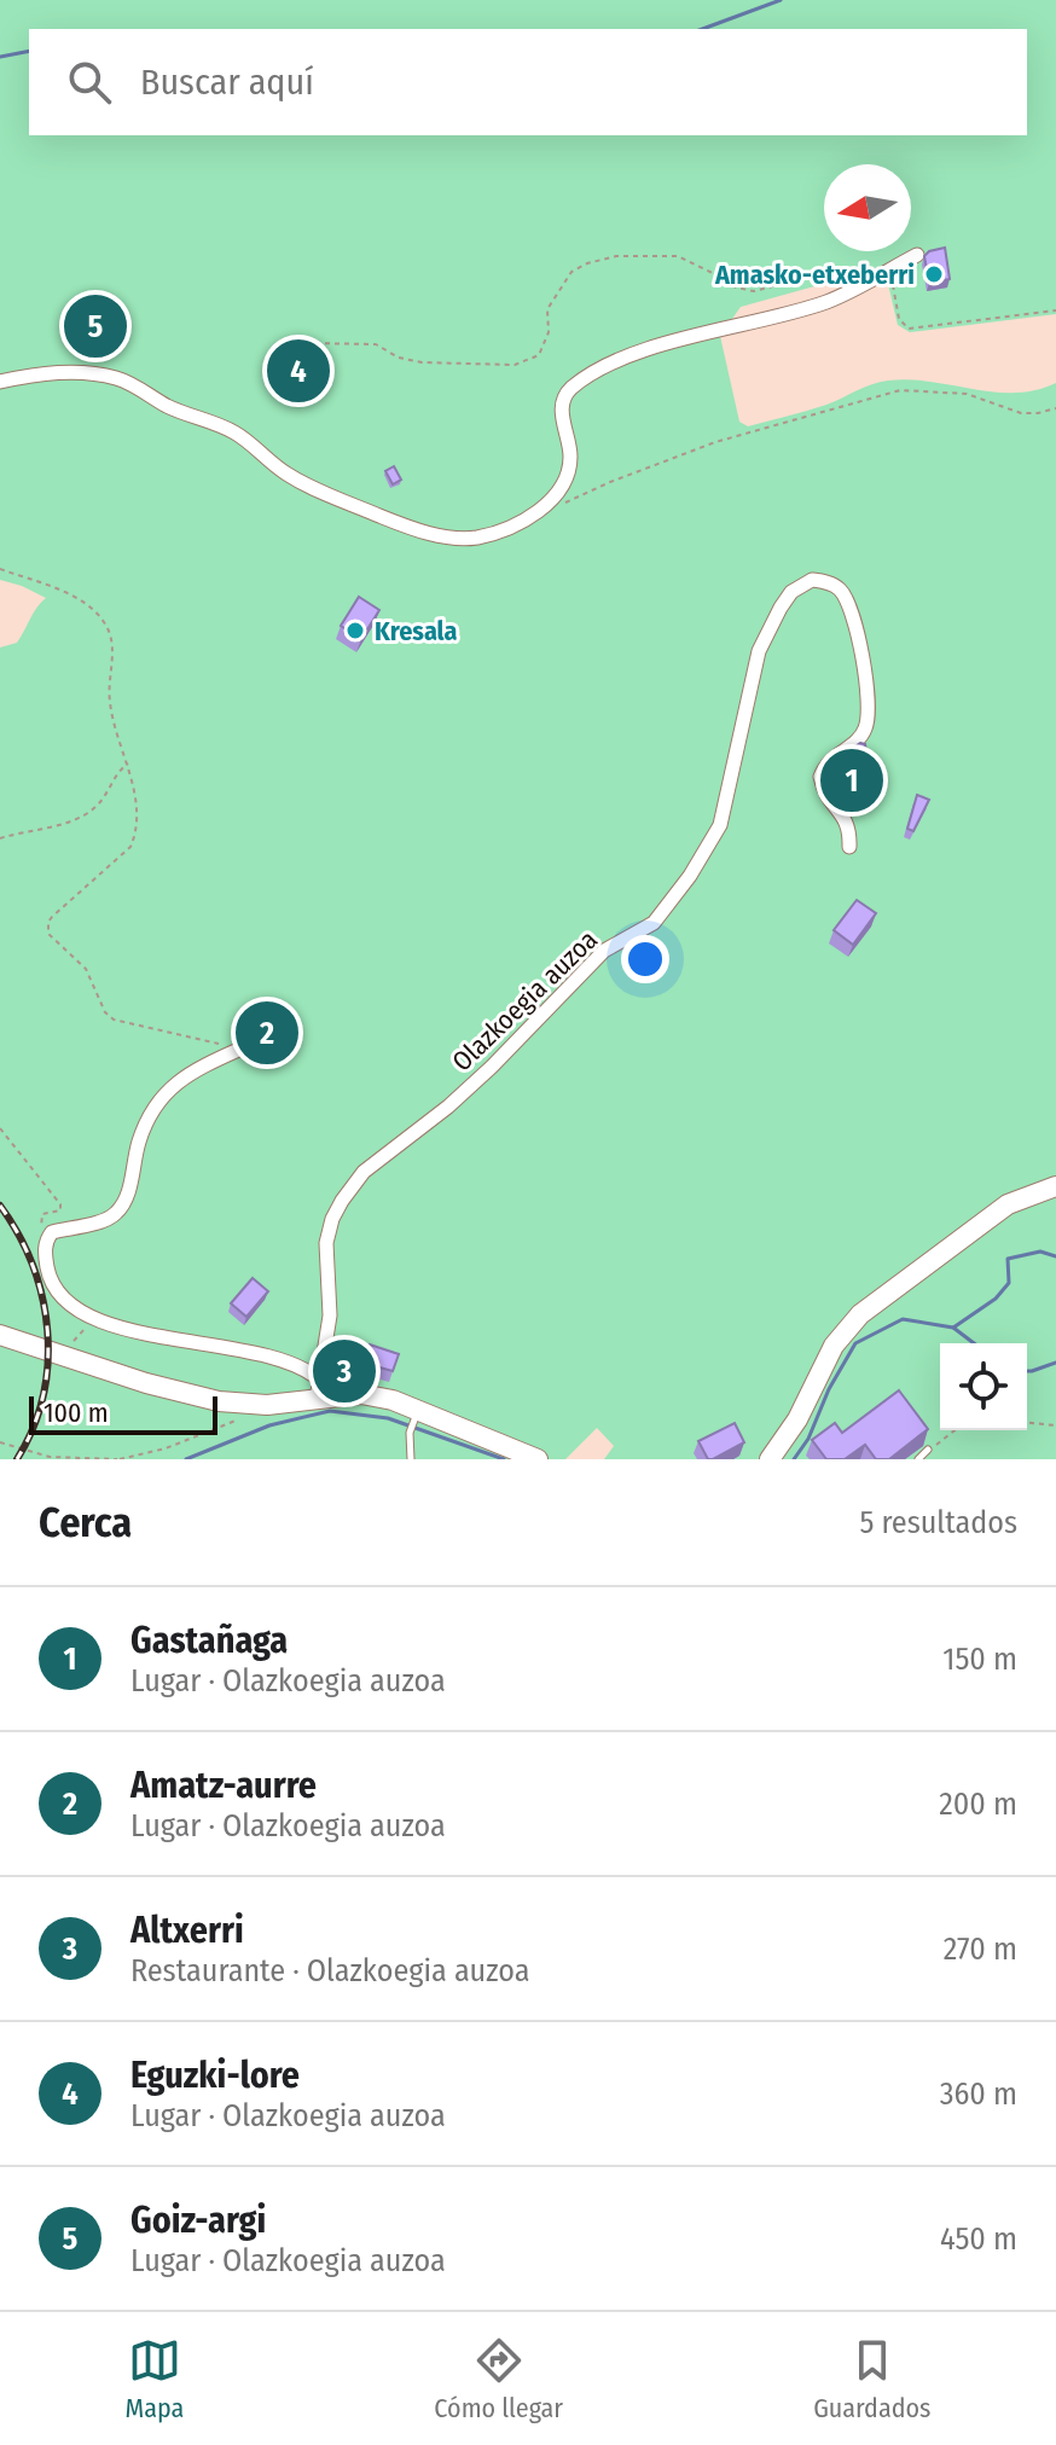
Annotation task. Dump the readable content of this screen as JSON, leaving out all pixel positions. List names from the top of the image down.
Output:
{
  "streets": {
    "street": ["Olazkoegia auzoa"]
  },
  "places": ["Amasko-etxeberri", "Kresala"],
  "scale_bar": "100 m",
  "north": "left",
  "page": {
    "search": "Buscar aquí",
    "pins": [
      "5",
      "4",
      "1",
      "2",
      "3"
    ],
    "scale": "100 m",
    "heading": ["Cerca", "5 resultados"],
    "list": [
      {
        "mark": "1",
        "name": "Gastañaga",
        "note": "Lugar · Olazkoegia auzoa",
        "value": "150 m"
      },
      {
        "mark": "2",
        "name": "Amatz-aurre",
        "note": "Lugar · Olazkoegia auzoa",
        "value": "200 m"
      },
      {
        "mark": "3",
        "name": "Altxerri",
        "note": "Restaurante · Olazkoegia auzoa",
        "value": "270 m"
      },
      {
        "mark": "4",
        "name": "Eguzki-lore",
        "note": "Lugar · Olazkoegia auzoa",
        "value": "360 m"
      },
      {
        "mark": "5",
        "name": "Goiz-argi",
        "note": "Lugar · Olazkoegia auzoa",
        "value": "450 m"
      }
    ],
    "nav": ["Mapa", "Cómo llegar", "Guardados"]
  }
}
